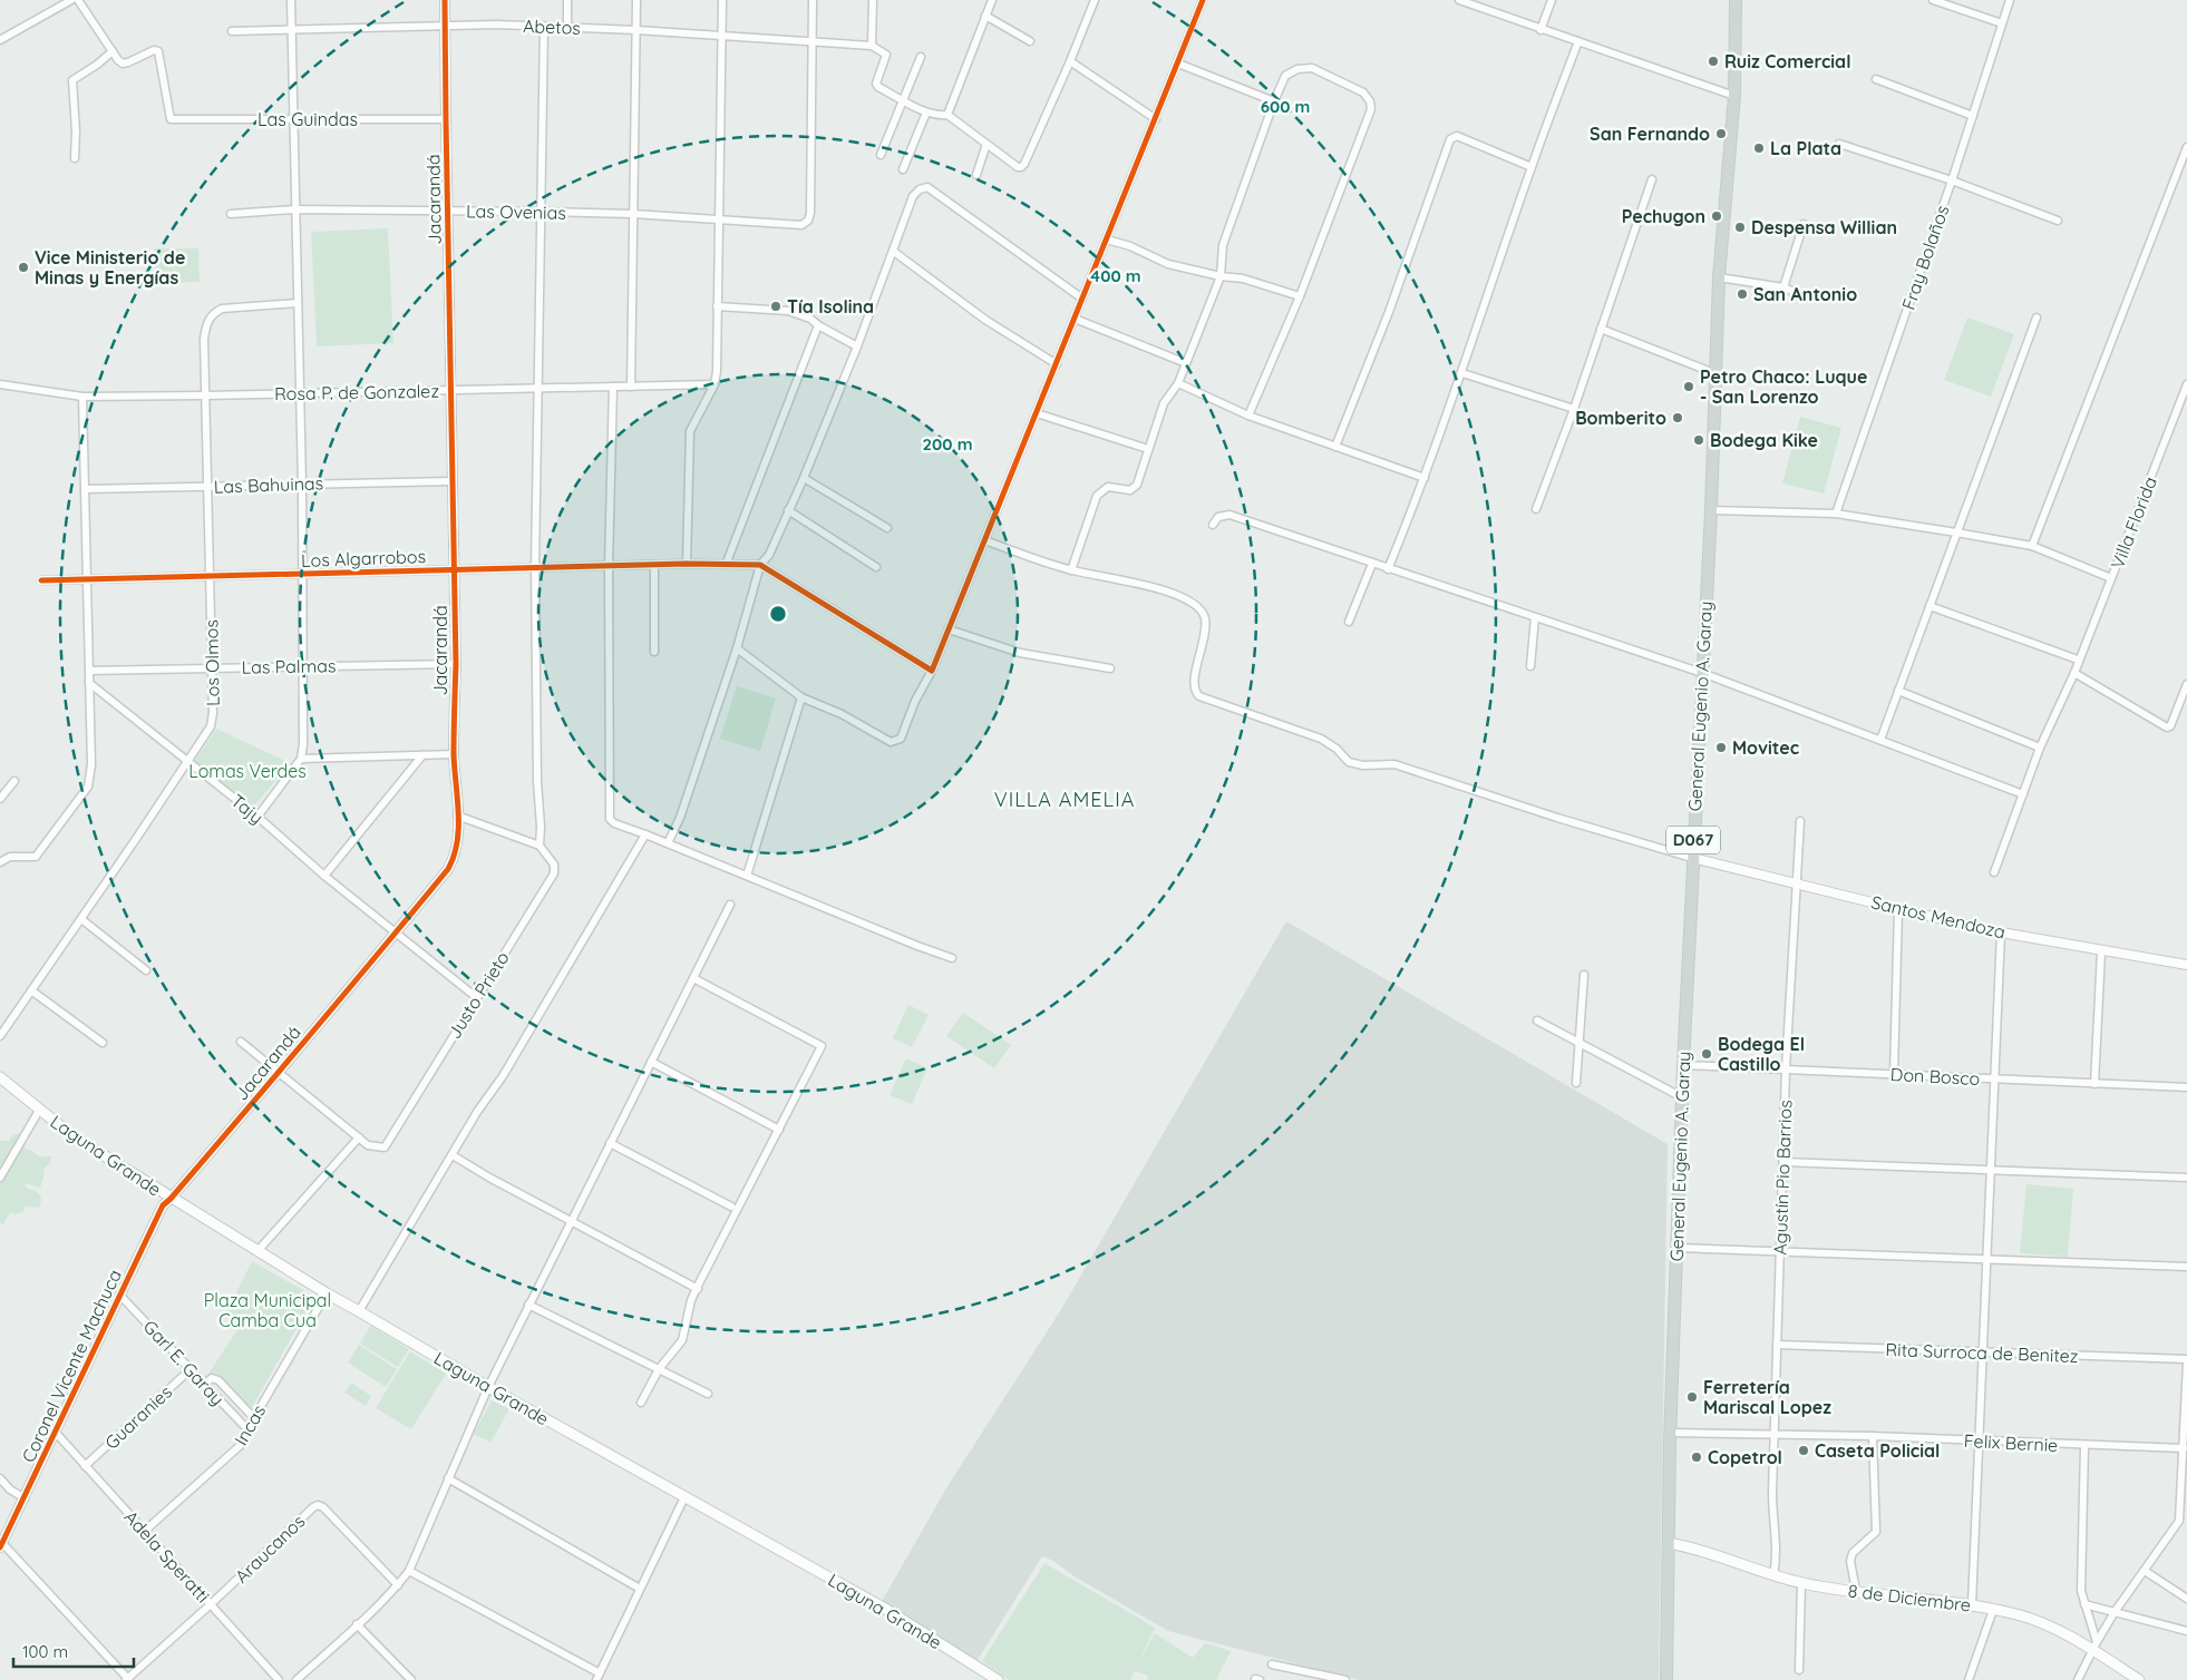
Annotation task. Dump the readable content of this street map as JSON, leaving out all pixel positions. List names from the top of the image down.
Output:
{
  "streets": {
    "main road": [
      "General Eugenio A. Garay",
      "D067",
      "Laguna Grande",
      "8 de Diciembre"
    ],
    "street": [
      "Abetos",
      "Las Guindas",
      "Jacarandá",
      "Las Ovenias",
      "Fray Bolaños",
      "Rosa P. de Gonzalez",
      "Las Bahuinas",
      "Villa Florida",
      "Los Algarrobos",
      "Los Olmos",
      "Las Palmas",
      "Tajy",
      "Santos Mendoza",
      "Justo Prieto",
      "Don Bosco",
      "Agustín Pio Barrios",
      "Rita Surroca de Benitez",
      "Garl E. Garay",
      "Coronel Vicente Machuca",
      "Guaranies",
      "Incas",
      "Felix Bernie",
      "Araucanos",
      "Adela Speratti"
    ]
  },
  "crossings": [
    ["Abetos", "Jacarandá"],
    ["Abetos", "Las Ovenias"],
    ["Las Guindas", "Jacarandá"],
    ["Jacarandá", "Las Ovenias"],
    ["Jacarandá", "Rosa P. de Gonzalez"],
    ["Jacarandá", "Las Bahuinas"],
    ["Jacarandá", "Los Algarrobos"],
    ["Jacarandá", "Las Palmas"],
    ["Jacarandá", "Tajy"],
    ["Jacarandá", "Laguna Grande"],
    ["Jacarandá", "Coronel Vicente Machuca"],
    ["Rosa P. de Gonzalez", "Los Olmos"],
    ["Las Bahuinas", "Los Olmos"],
    ["Los Algarrobos", "Los Olmos"],
    ["Los Olmos", "Las Palmas"],
    ["Los Olmos", "Tajy"],
    ["General Eugenio A. Garay", "Santos Mendoza"],
    ["General Eugenio A. Garay", "Don Bosco"],
    ["General Eugenio A. Garay", "Felix Bernie"],
    ["General Eugenio A. Garay", "8 de Diciembre"],
    ["Tajy", "Justo Prieto"],
    ["Santos Mendoza", "Agustín Pio Barrios"],
    ["Don Bosco", "Agustín Pio Barrios"],
    ["Laguna Grande", "Coronel Vicente Machuca"],
    ["Laguna Grande", "Incas"],
    ["Agustín Pio Barrios", "Rita Surroca de Benitez"],
    ["Agustín Pio Barrios", "Felix Bernie"],
    ["Agustín Pio Barrios", "8 de Diciembre"],
    ["Garl E. Garay", "Coronel Vicente Machuca"],
    ["Garl E. Garay", "Guaranies"],
    ["Garl E. Garay", "Incas"],
    ["Coronel Vicente Machuca", "Adela Speratti"],
    ["Guaranies", "Adela Speratti"],
    ["Incas", "Adela Speratti"],
    ["Araucanos", "Adela Speratti"]
  ],
  "districts": ["VILLA AMELIA"],
  "parks": ["Lomas Verdes", "Plaza Municipal Camba Cua"],
  "places": [
    "Ruiz Comercial",
    "San Fernando",
    "La Plata",
    "Pechugon",
    "Despensa Willian",
    "Vice Ministerio de Minas y Energías",
    "San Antonio",
    "Tía Isolina",
    "Petro Chaco: Luque - San Lorenzo",
    "Bomberito",
    "Bodega Kike",
    "Movitec",
    "Bodega El Castillo",
    "Ferretería Mariscal Lopez",
    "Caseta Policial",
    "Copetrol"
  ],
  "scale_bar": "100 m",
  "rings": ["600 m", "400 m", "200 m"]
}
